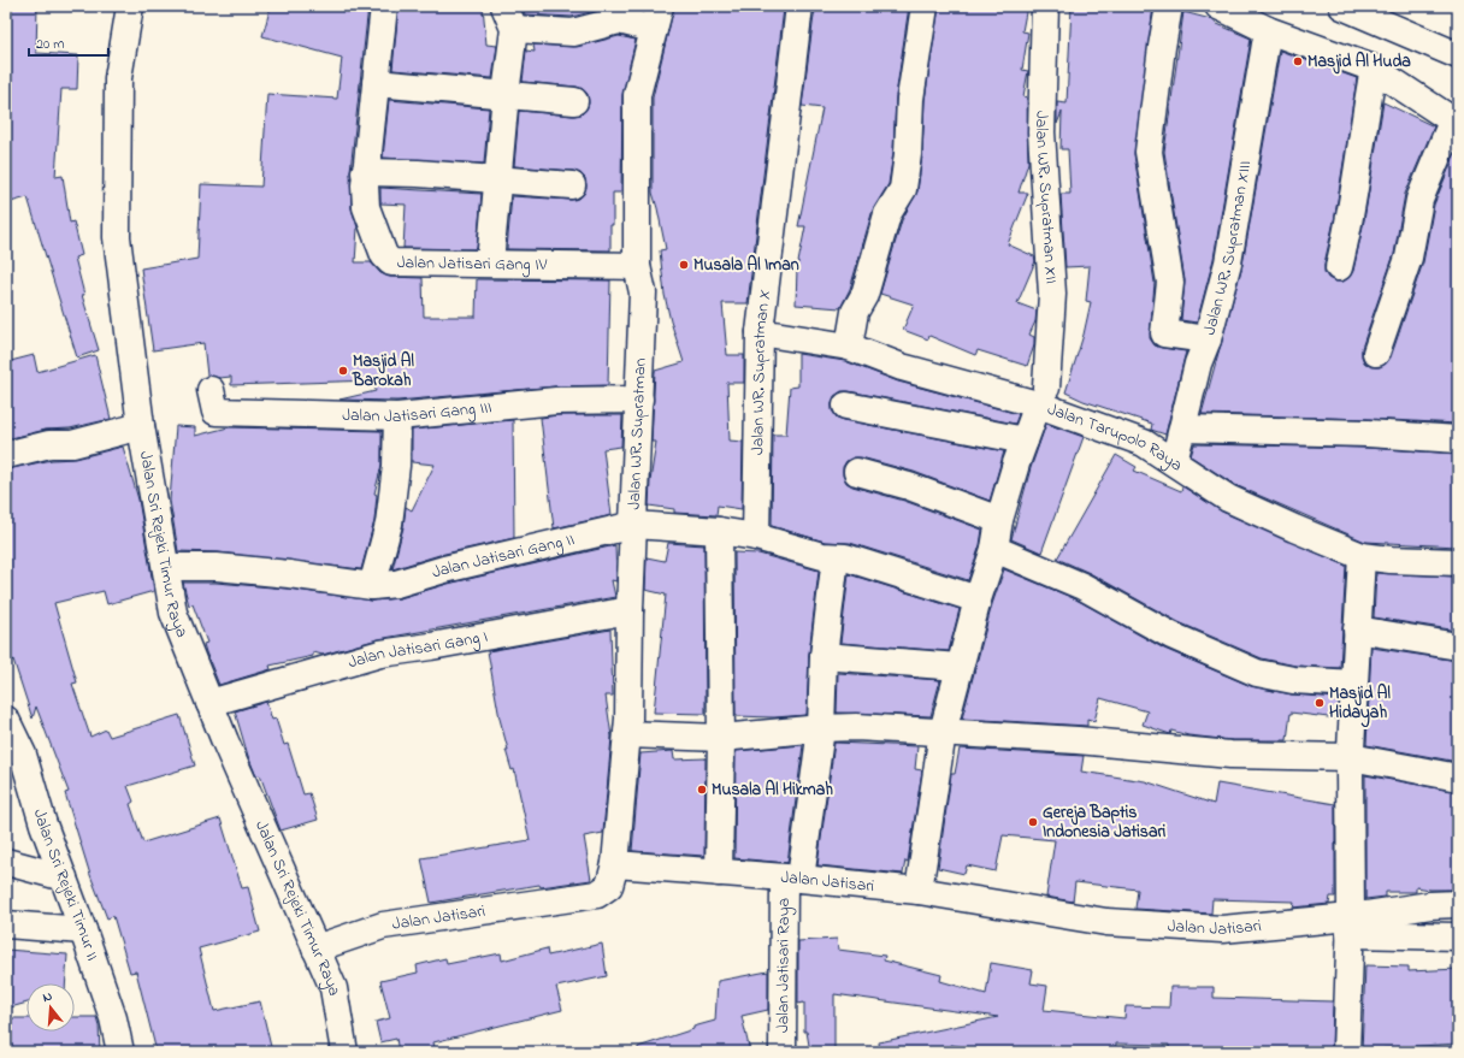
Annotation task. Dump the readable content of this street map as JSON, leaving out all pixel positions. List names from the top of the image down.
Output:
{
  "streets": {
    "street": [
      "Jalan WR. Supratman XII",
      "Jalan WR. Supratman XIII",
      "Jalan Jatisari Gang IV",
      "Jalan WR. Supratman X",
      "Jalan Jatisari Gang III",
      "Jalan WR. Supratman",
      "Jalan Tarupolo Raya",
      "Jalan Sri Rejeki Timur Raya",
      "Jalan Jatisari Gang II",
      "Jalan Jatisari Gang I",
      "Jalan Jatisari",
      "Jalan Sri Rejeki Timur II",
      "Jalan Jatisari Raya"
    ]
  },
  "crossings": [
    ["Jalan WR. Supratman XII", "Jalan Tarupolo Raya"],
    ["Jalan WR. Supratman XII", "Jalan Jatisari Gang II"],
    ["Jalan WR. Supratman XII", "Jalan Jatisari"],
    ["Jalan WR. Supratman XIII", "Jalan Tarupolo Raya"],
    ["Jalan Jatisari Gang IV", "Jalan WR. Supratman"],
    ["Jalan WR. Supratman X", "Jalan Tarupolo Raya"],
    ["Jalan WR. Supratman X", "Jalan Jatisari Gang II"],
    ["Jalan Jatisari Gang III", "Jalan WR. Supratman"],
    ["Jalan WR. Supratman", "Jalan Jatisari Gang II"],
    ["Jalan WR. Supratman", "Jalan Jatisari Gang I"],
    ["Jalan WR. Supratman", "Jalan Jatisari"],
    ["Jalan Sri Rejeki Timur Raya", "Jalan Jatisari Gang II"],
    ["Jalan Sri Rejeki Timur Raya", "Jalan Jatisari Gang I"],
    ["Jalan Sri Rejeki Timur Raya", "Jalan Jatisari"],
    ["Jalan Jatisari Gang II", "Jalan Jatisari Raya"],
    ["Jalan Jatisari", "Jalan Jatisari Raya"]
  ],
  "places": [
    "Masjid Al Huda",
    "Musala Al Iman",
    "Masjid Al Barokah",
    "Masjid Al Hidayah",
    "Musala Al Hikmah",
    "Gereja Baptis Indonesia Jatisari"
  ],
  "scale_bar": "20 m",
  "north": "top"
}
